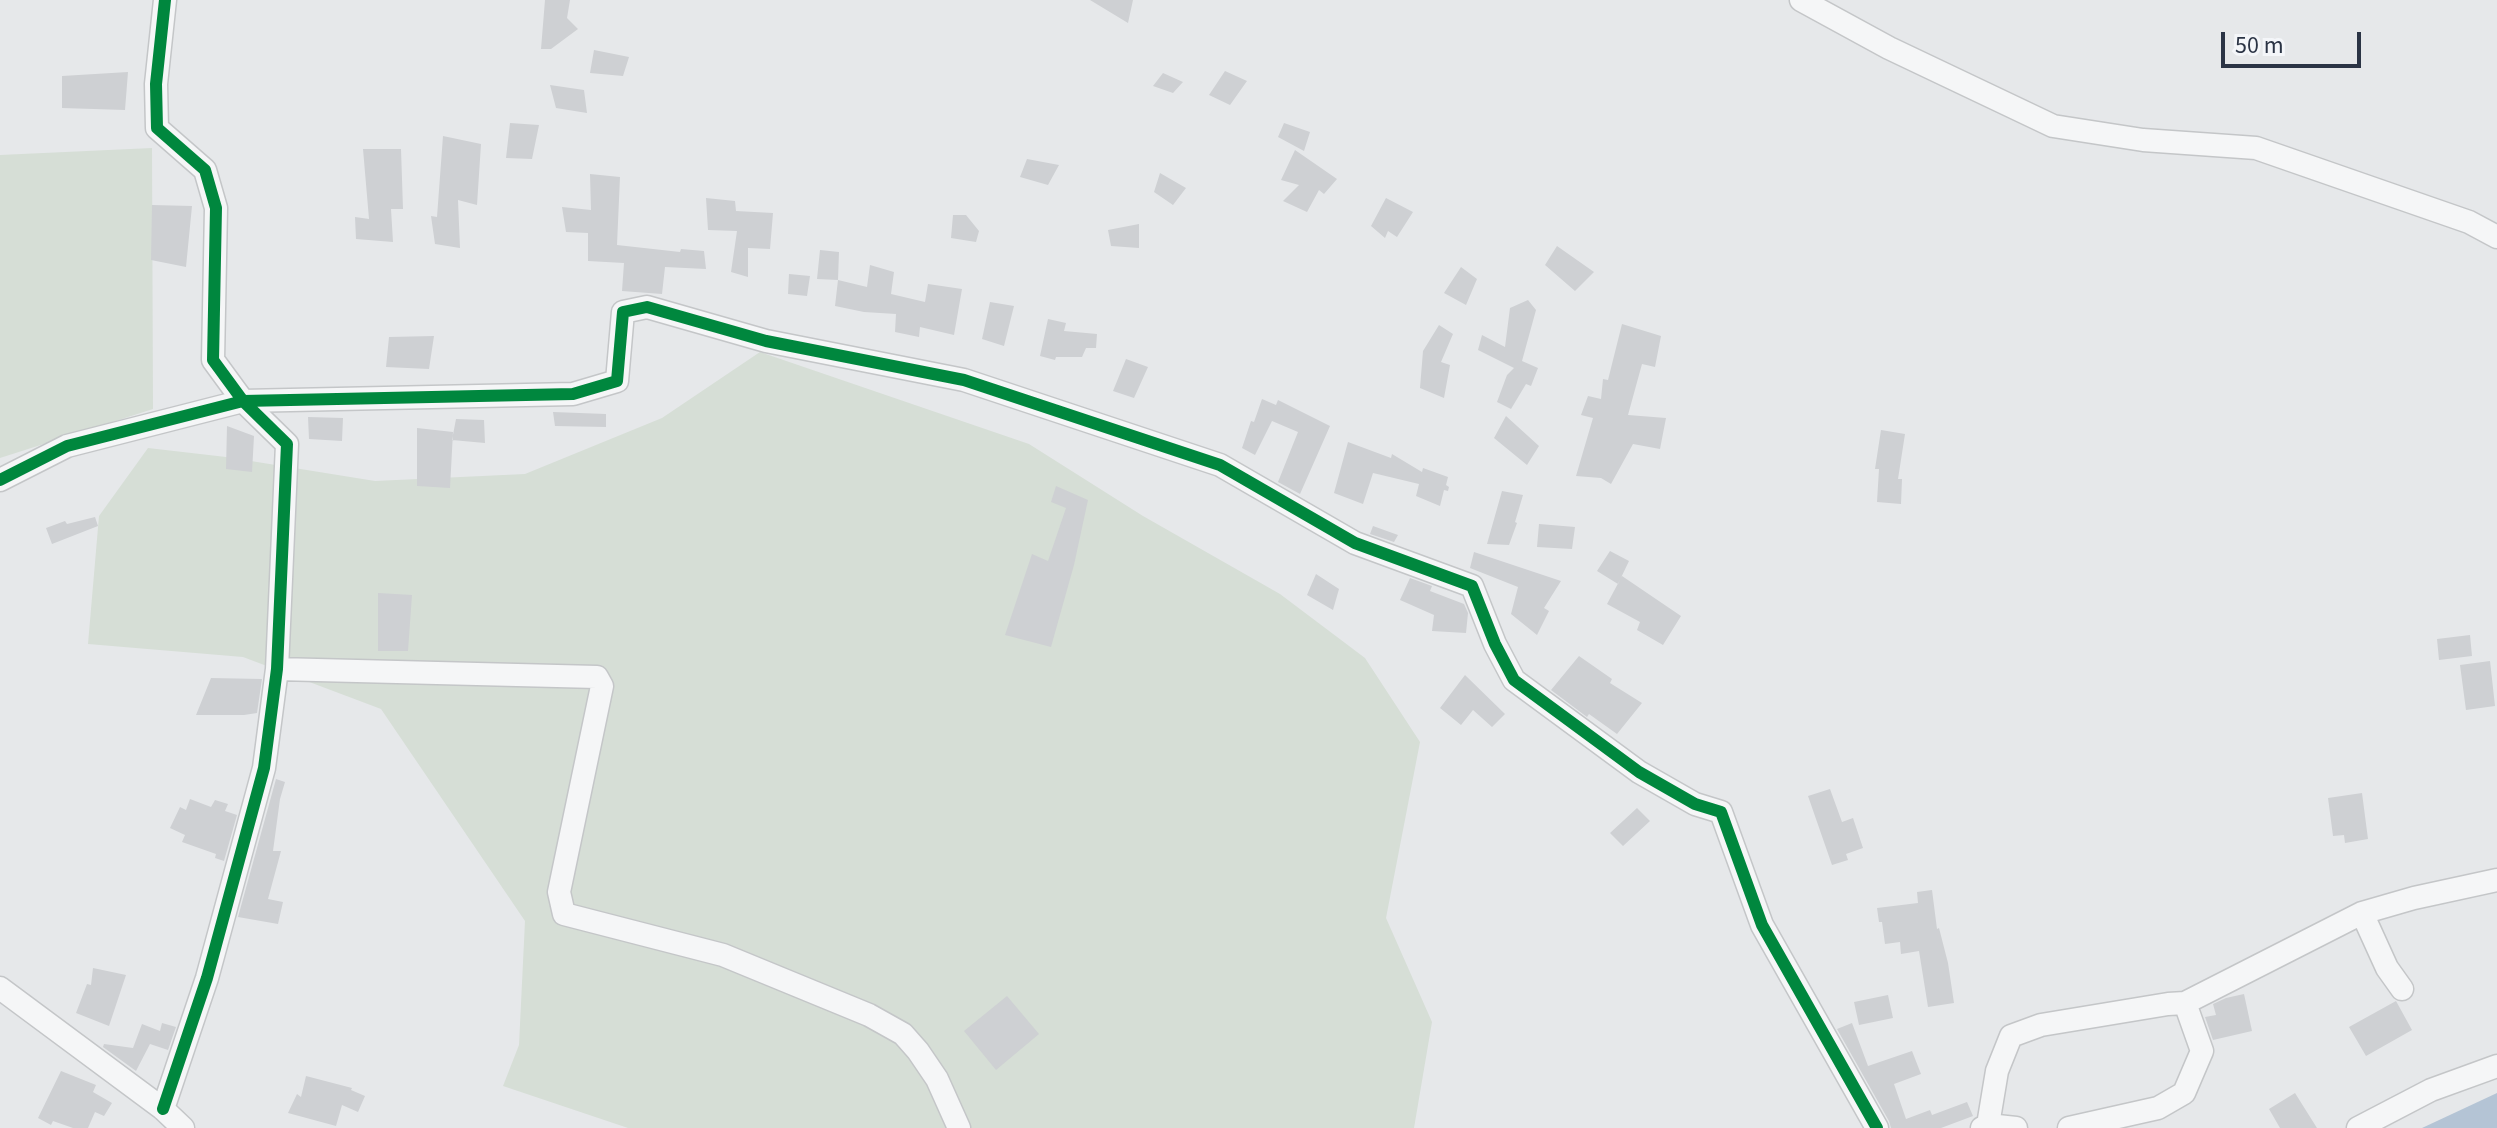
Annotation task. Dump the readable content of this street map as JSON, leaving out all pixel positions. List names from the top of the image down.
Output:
{
  "scale_bar": "50 m"
}
